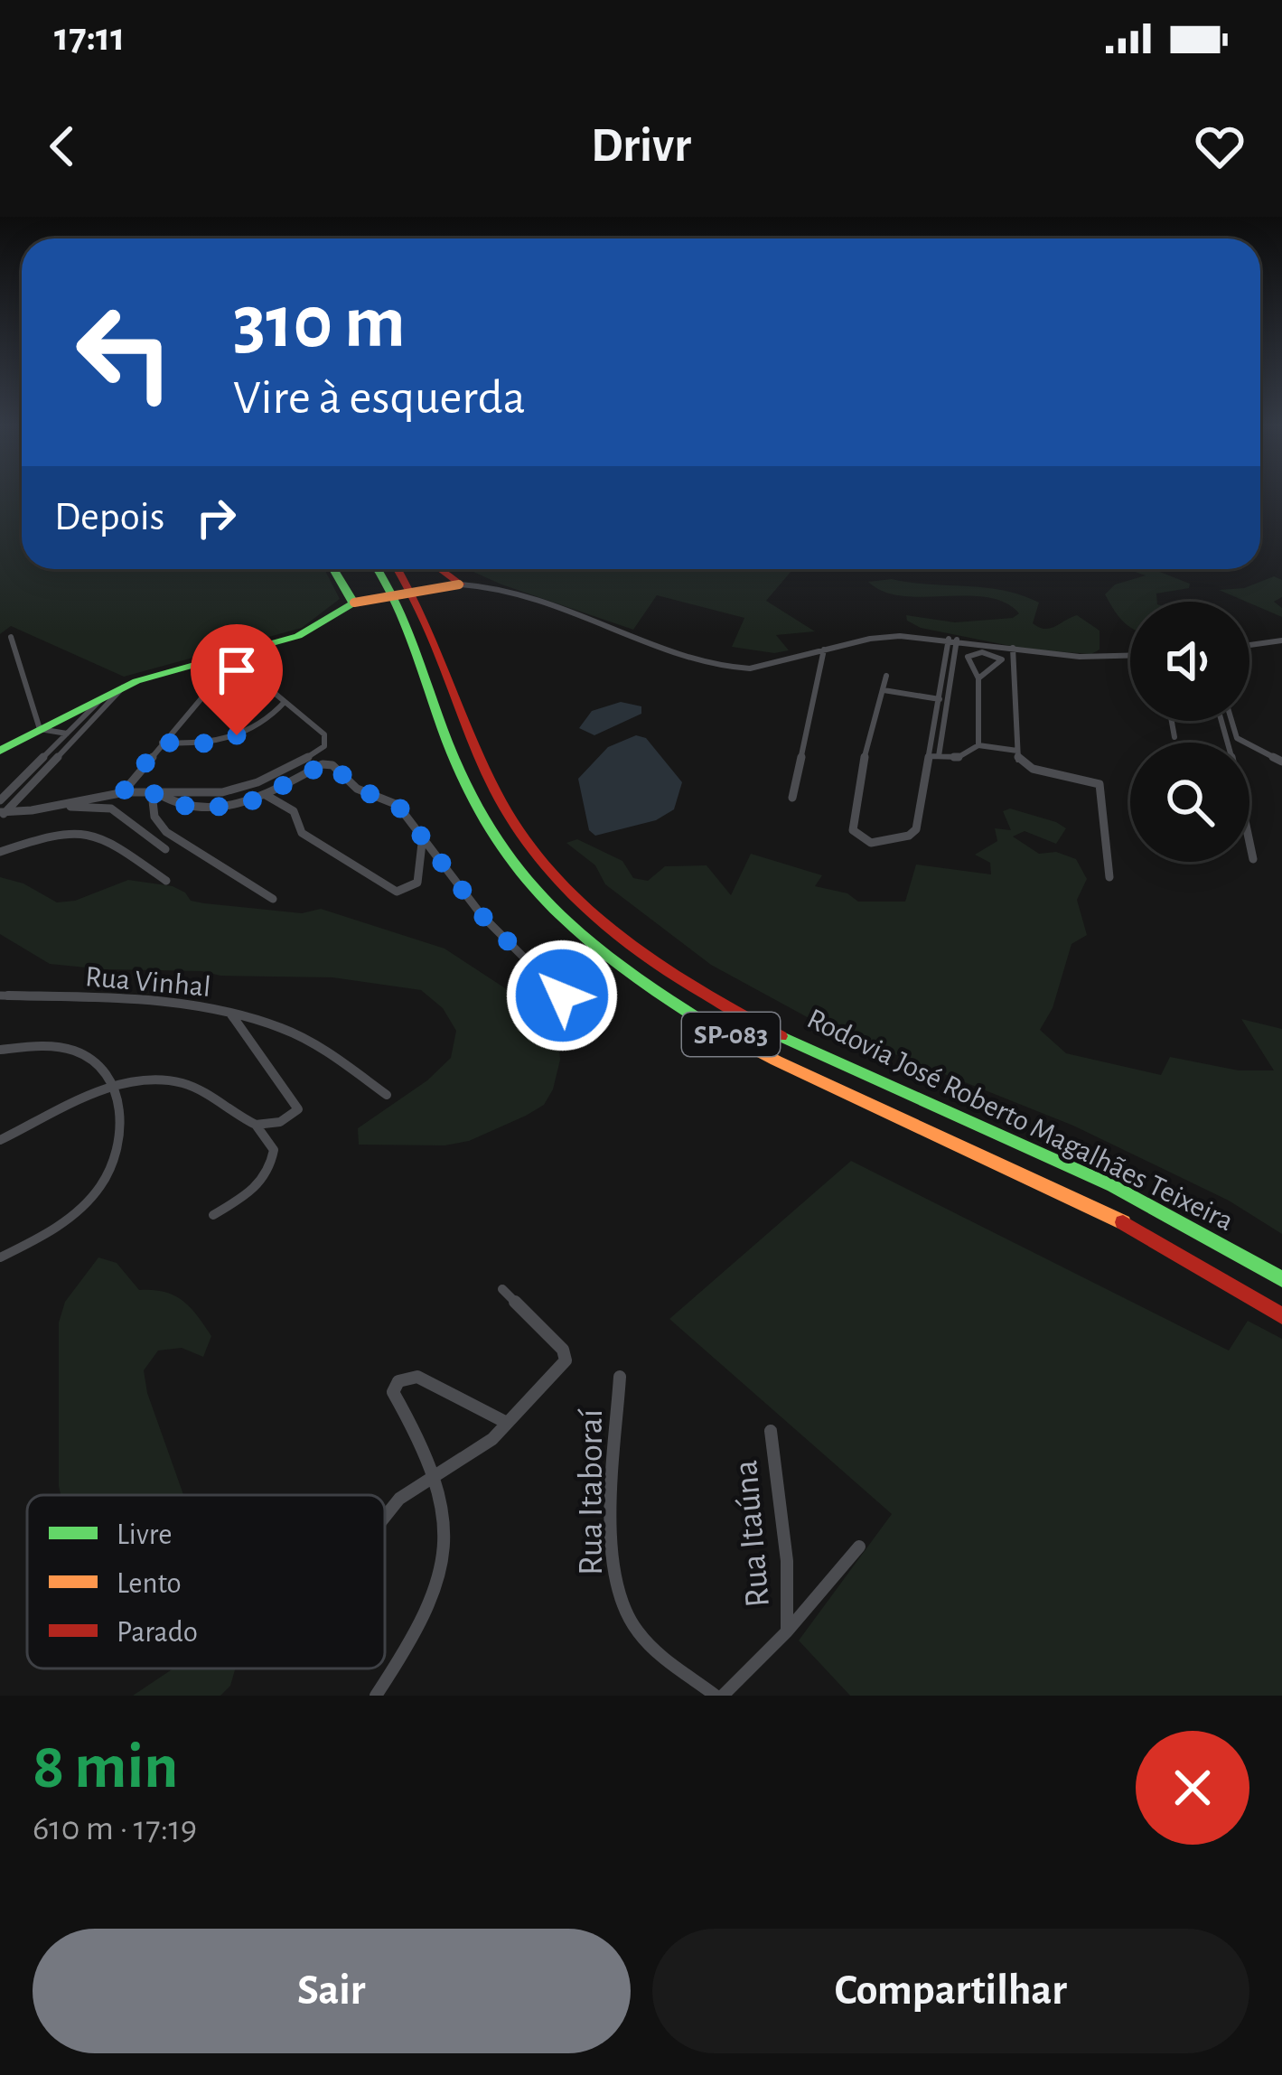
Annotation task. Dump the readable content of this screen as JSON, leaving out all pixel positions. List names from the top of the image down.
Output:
{
  "streets": {
    "main road": ["SP-083", "Rodovia José Roberto Magalhães Teixeira"],
    "street": ["Rua Vinhal", "Rua Itaboraí", "Rua Itaúna"]
  },
  "legend": ["Livre", "Lento", "Parado"],
  "page": {
    "status": "17:11",
    "header": "Drivr",
    "turn": ["310 m", "Vire à esquerda"],
    "then": "Depois",
    "heading": ["8 min", "610 m · 17:19"],
    "buttons": ["Sair", "Compartilhar"]
  }
}
